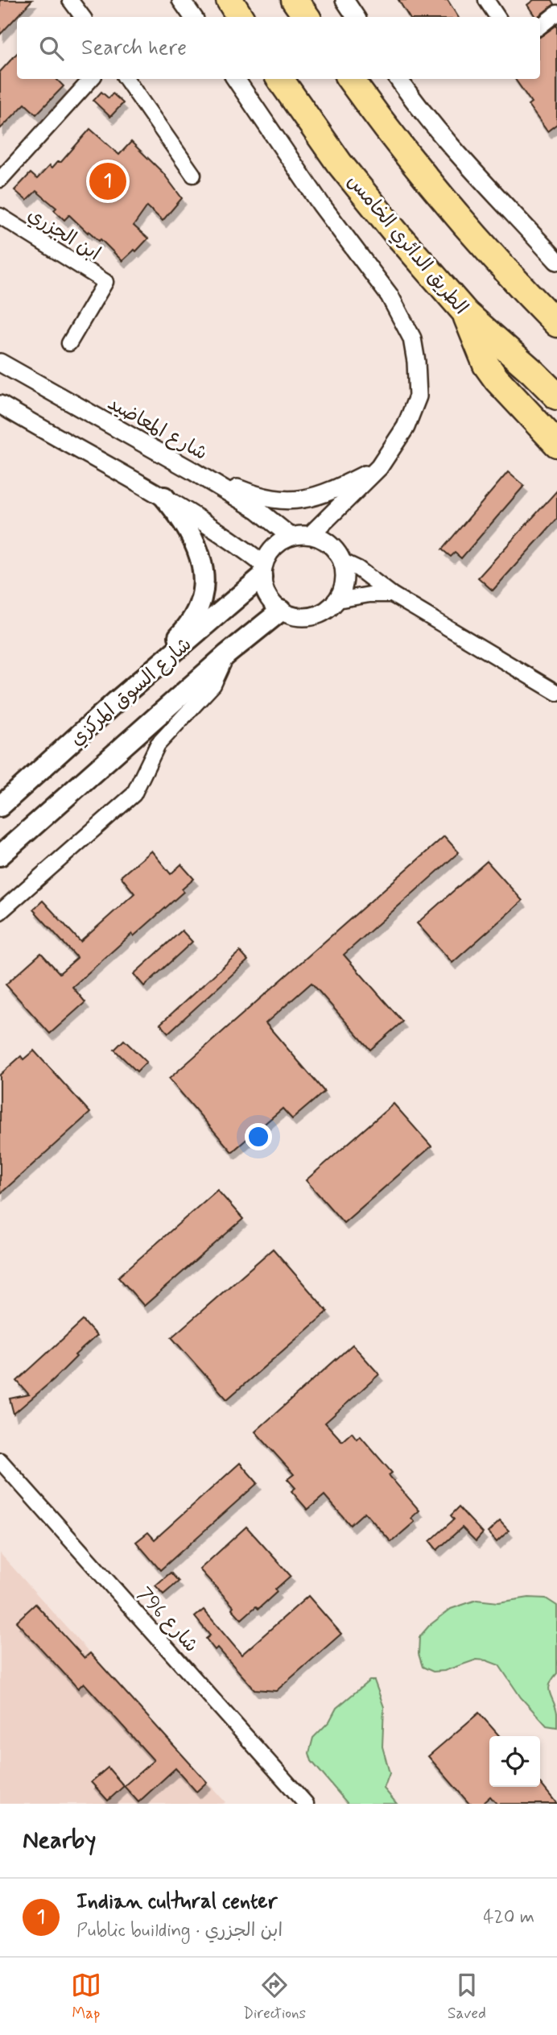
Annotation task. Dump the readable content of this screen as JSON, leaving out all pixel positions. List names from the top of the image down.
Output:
{
  "streets": {
    "highway": ["الطريق الدائري الخامس"],
    "main road": ["شارع السوق المركزي"],
    "street": ["ابن الجزري", "شارع المعاضيد", "شارع 796"]
  },
  "crossings": [
    ["شارع المعاضيد", "شارع السوق المركزي"]
  ],
  "page": {
    "search": "Search here",
    "pins": "1",
    "heading": "Nearby",
    "list": [
      {
        "mark": "1",
        "name": "Indian cultural center",
        "note": "Public building · ابن الجزري",
        "value": "420 m"
      }
    ],
    "nav": ["Map", "Directions", "Saved"]
  }
}
